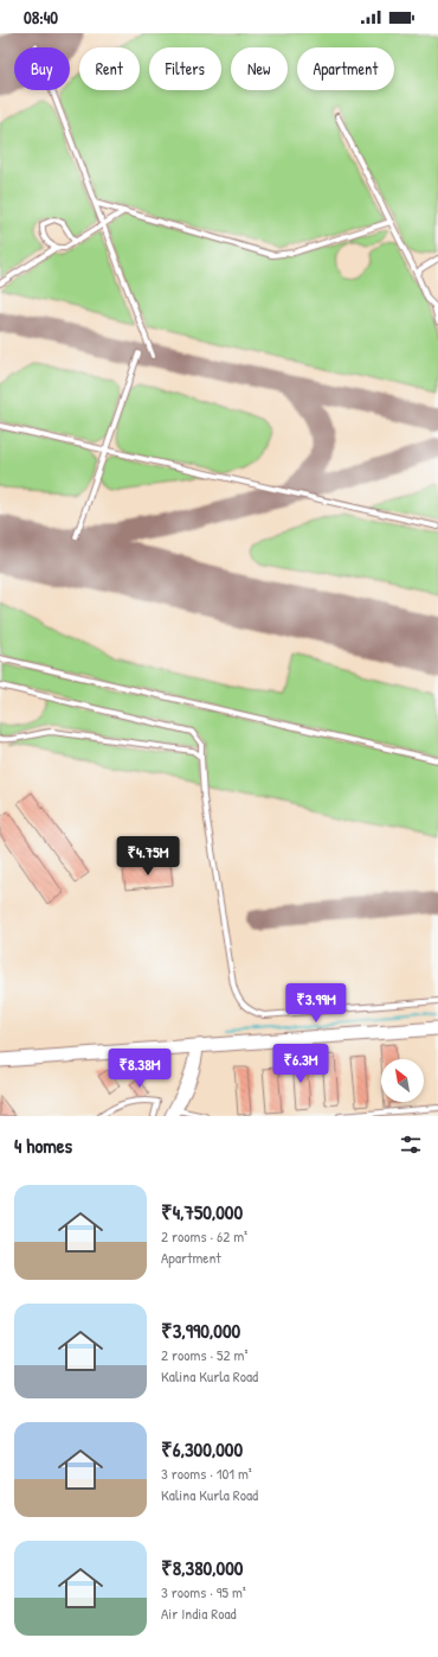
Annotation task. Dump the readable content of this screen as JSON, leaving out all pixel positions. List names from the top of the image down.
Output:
{
  "north": "top left",
  "page": {
    "status": "08:40",
    "chip": [
      "Buy",
      "Rent",
      "Filters",
      "New",
      "Apartment"
    ],
    "price": [
      "₹4.75M",
      "₹3.99M",
      "₹6.3M",
      "₹8.38M"
    ],
    "heading": "4 homes",
    "list": [
      {
        "name": "₹4,750,000",
        "note": "2 rooms · 62 m² · Apartment"
      },
      {
        "name": "₹3,990,000",
        "note": "2 rooms · 52 m² · Kalina Kurla Road"
      },
      {
        "name": "₹6,300,000",
        "note": "3 rooms · 101 m² · Kalina Kurla Road"
      },
      {
        "name": "₹8,380,000",
        "note": "3 rooms · 95 m² · Air India Road"
      }
    ]
  }
}
